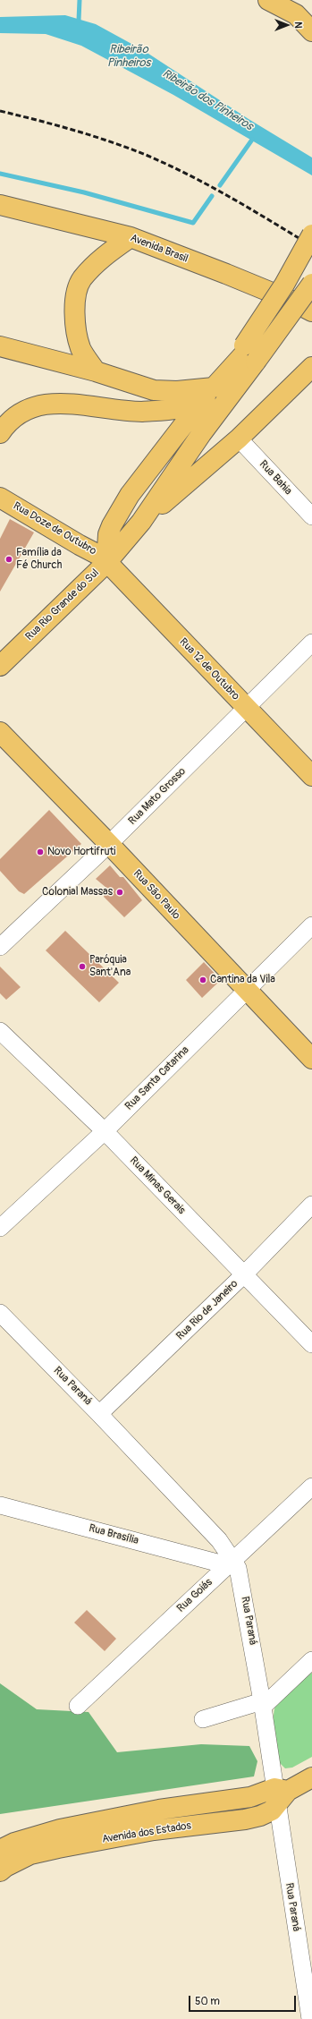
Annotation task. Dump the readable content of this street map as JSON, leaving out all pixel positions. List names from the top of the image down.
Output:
{
  "streets": {
    "main road": [
      "Avenida Brasil",
      "Rua Doze de Outubro",
      "Rua Rio Grande do Sul",
      "Rua 12 de Outubro",
      "Rua São Paulo",
      "Avenida dos Estados"
    ],
    "street": [
      "Rua Bahia",
      "Rua Mato Grosso",
      "Rua Santa Catarina",
      "Rua Minas Gerais",
      "Rua Rio de Janeiro",
      "Rua Paraná",
      "Rua Brasília",
      "Rua Goiás"
    ]
  },
  "crossings": [
    ["Rua Doze de Outubro", "Rua Rio Grande do Sul"],
    ["Rua Doze de Outubro", "Rua 12 de Outubro"],
    ["Rua Rio Grande do Sul", "Rua 12 de Outubro"],
    ["Rua 12 de Outubro", "Rua Mato Grosso"],
    ["Rua Mato Grosso", "Rua São Paulo"],
    ["Rua São Paulo", "Rua Santa Catarina"],
    ["Rua Santa Catarina", "Rua Minas Gerais"],
    ["Rua Minas Gerais", "Rua Rio de Janeiro"],
    ["Rua Rio de Janeiro", "Rua Paraná"],
    ["Rua Paraná", "Rua Brasília"],
    ["Rua Paraná", "Rua Goiás"],
    ["Rua Paraná", "Avenida dos Estados"],
    ["Rua Brasília", "Rua Goiás"]
  ],
  "water": ["Ribeirão Pinheiros", "Ribeirão dos Pinheiros"],
  "places": [
    "Família da Fé Church",
    "Novo Hortifruti",
    "Colonial Massas",
    "Paróquia Sant'Ana",
    "Cantina da Vila"
  ],
  "scale_bar": "50 m",
  "north": "right"
}
